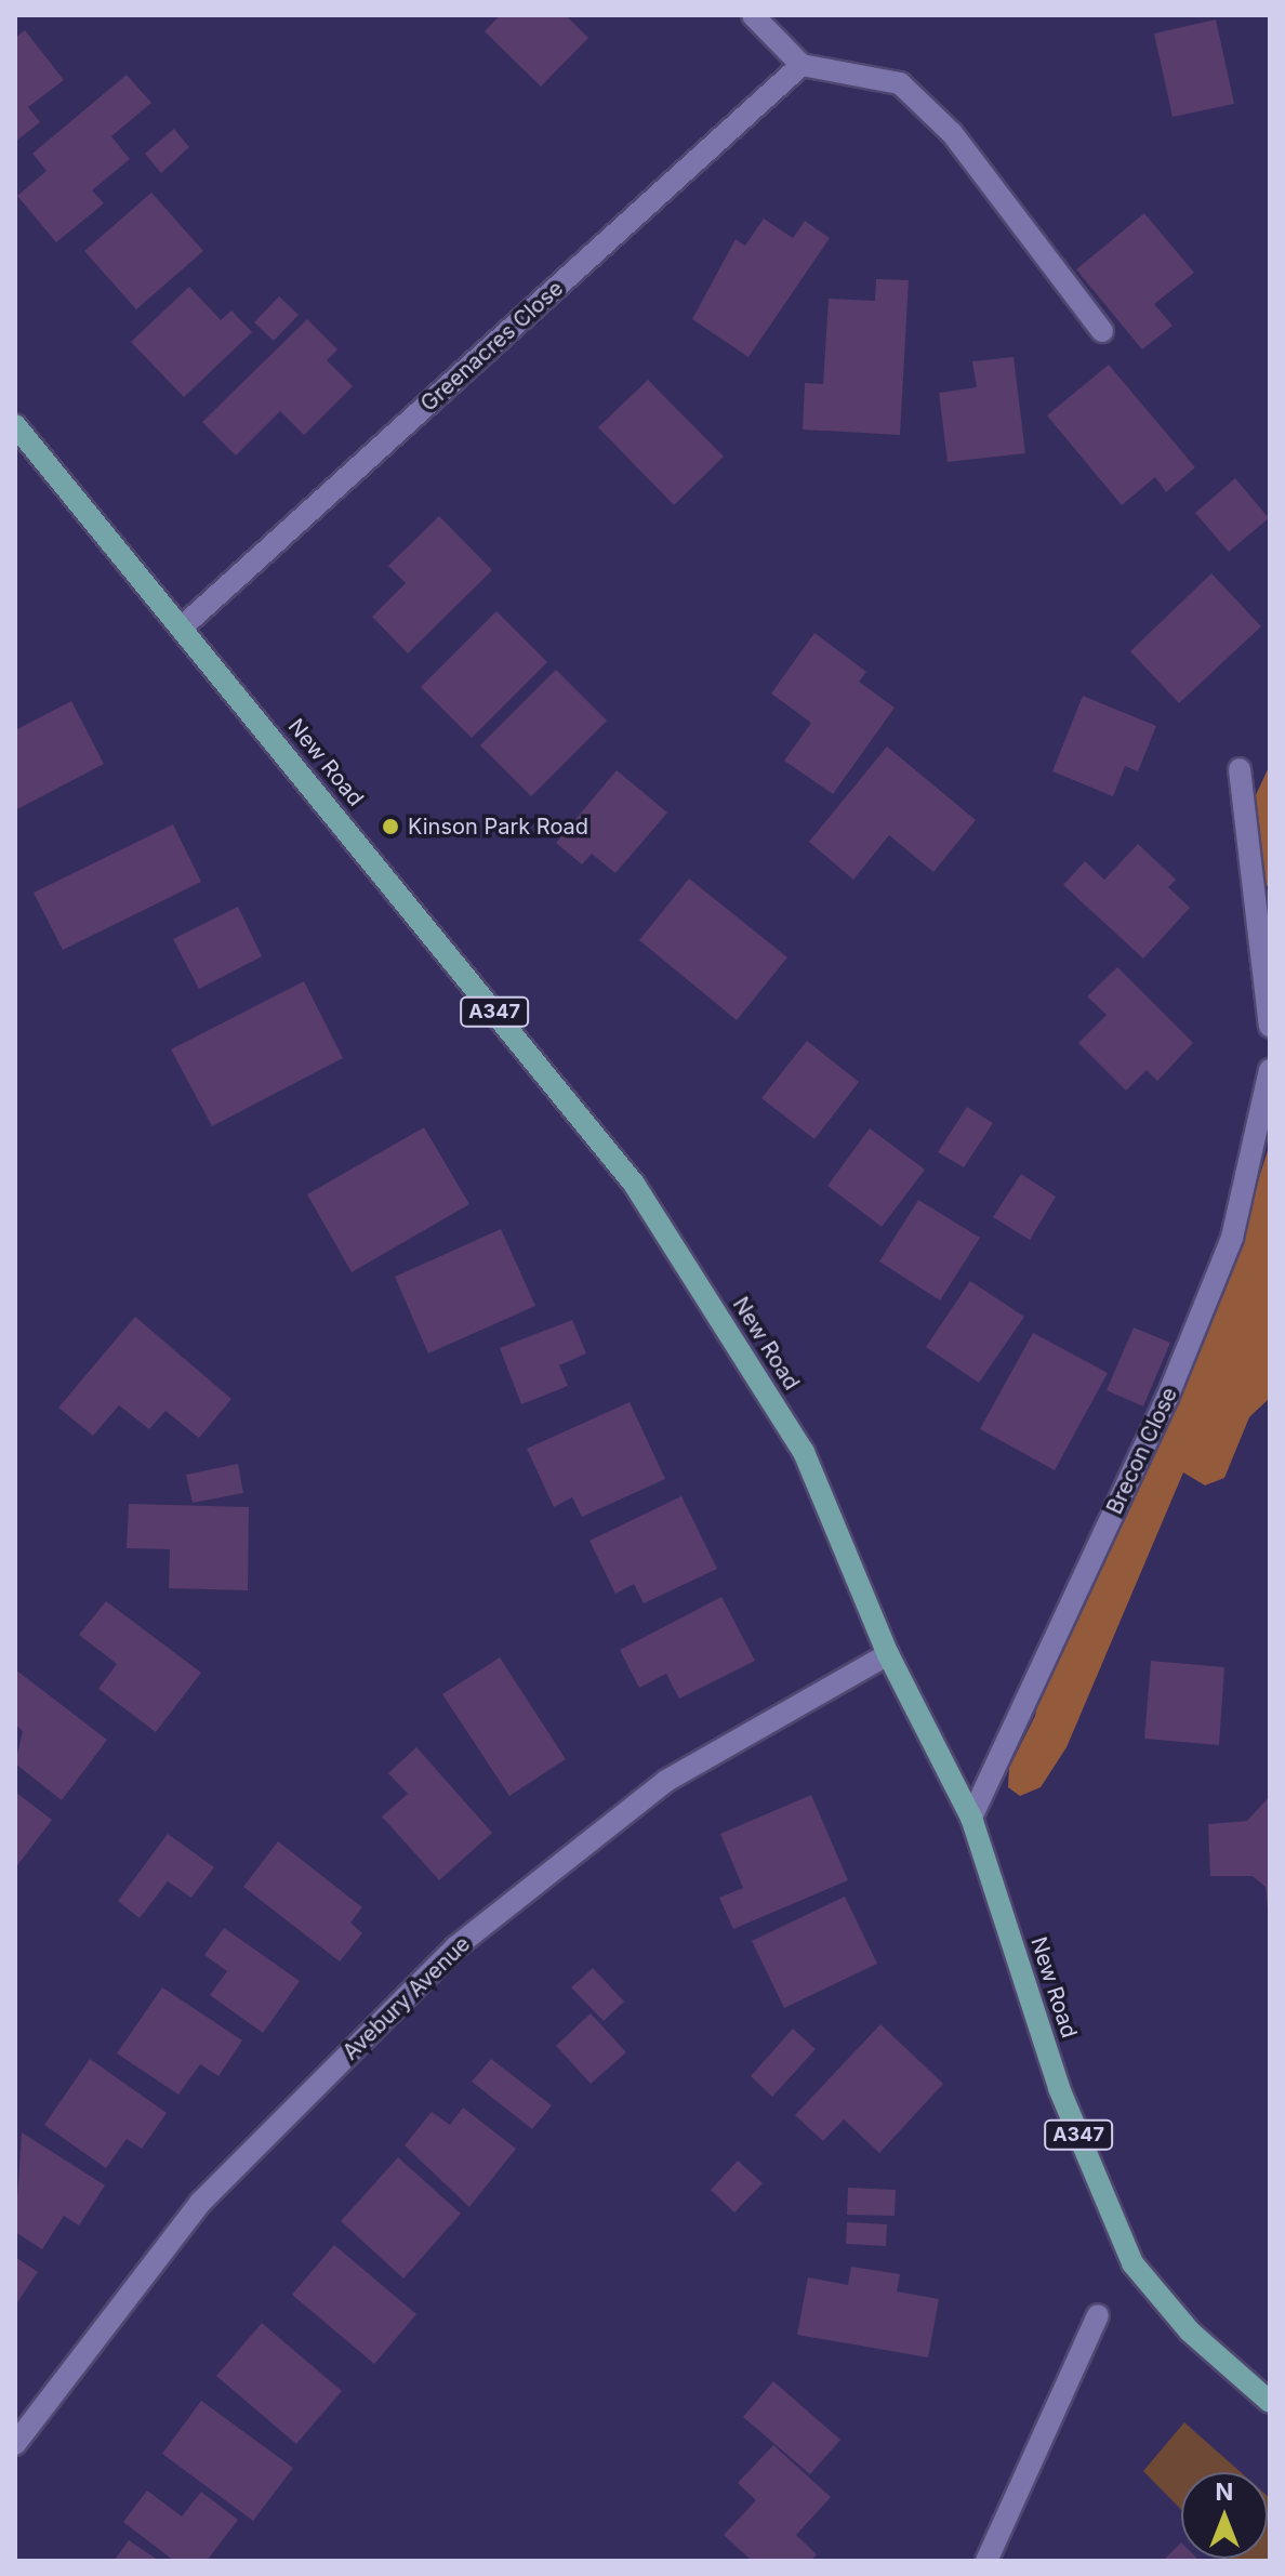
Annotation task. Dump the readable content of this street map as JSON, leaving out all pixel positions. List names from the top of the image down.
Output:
{
  "streets": {
    "main road": ["New Road", "A347"],
    "street": ["Greenacres Close", "Brecon Close", "Avebury Avenue"]
  },
  "crossings": [
    ["Greenacres Close", "New Road"],
    ["New Road", "Brecon Close"],
    ["New Road", "Avebury Avenue"]
  ],
  "places": ["Kinson Park Road"],
  "north": "top"
}
